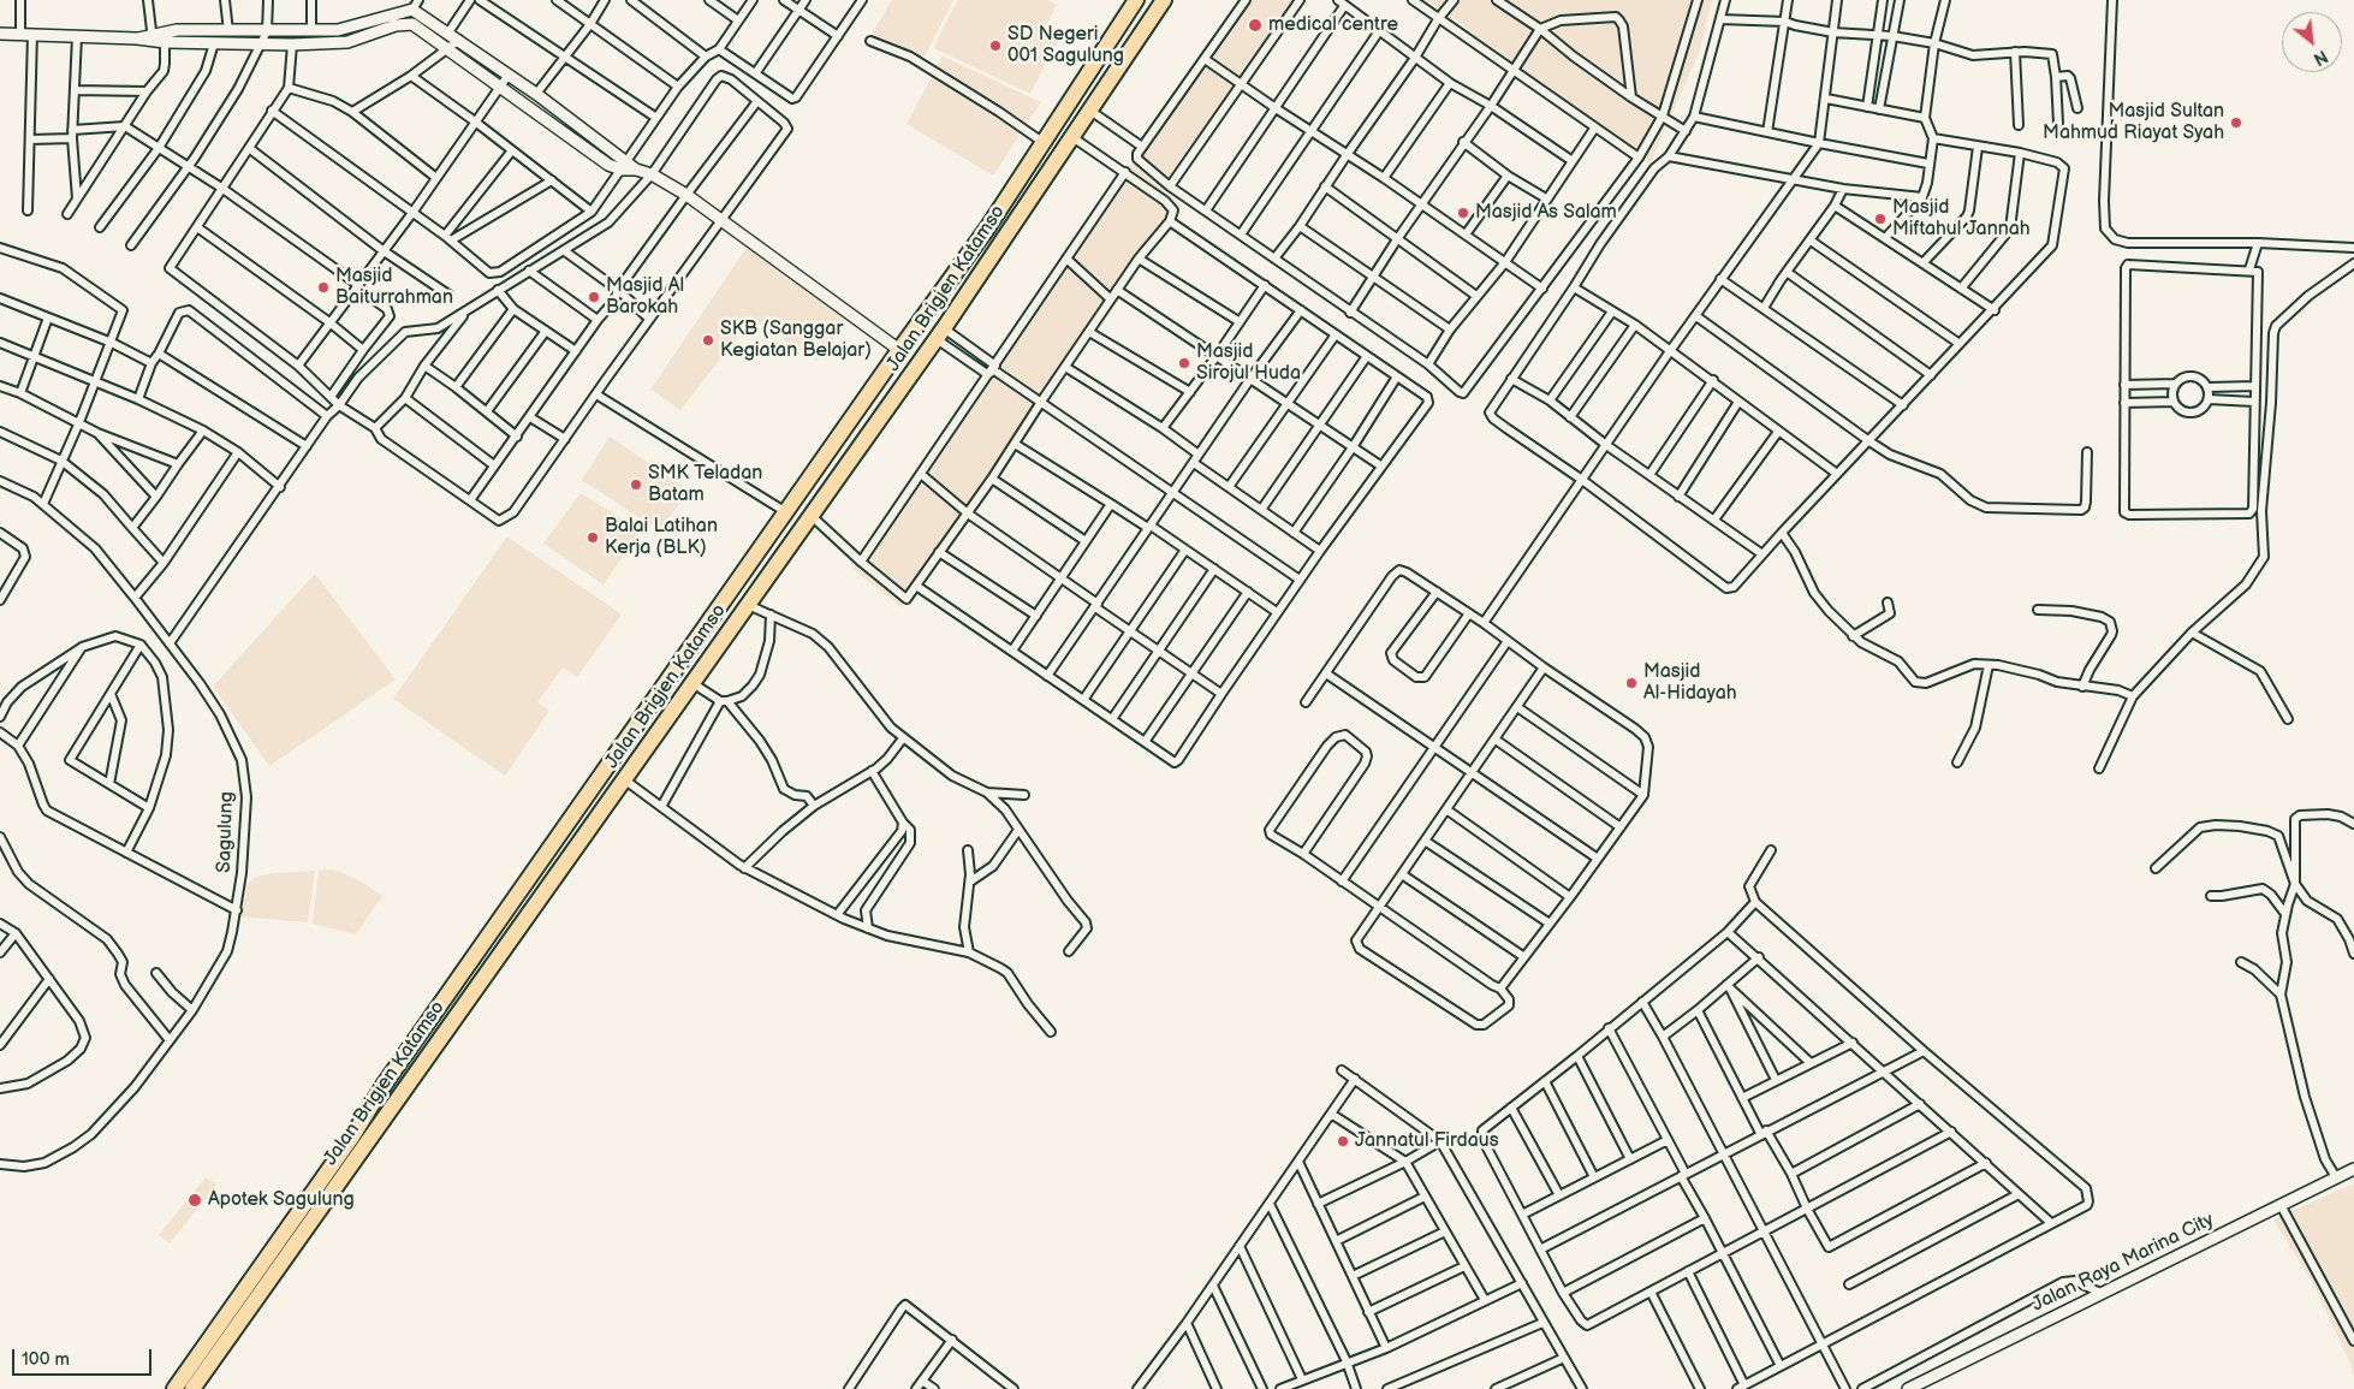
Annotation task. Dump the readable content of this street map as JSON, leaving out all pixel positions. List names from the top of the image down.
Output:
{
  "streets": {
    "highway": ["Jalan Brigjen Katamso"],
    "street": ["Sagulung", "Jalan Raya Marina City"]
  },
  "places": [
    "medical centre",
    "SD Negeri 001 Sagulung",
    "Masjid Sultan Mahmud Riayat Syah",
    "Masjid As Salam",
    "Masjid Miftahul Jannah",
    "Masjid Baiturrahman",
    "Masjid Al Barokah",
    "SKB (Sanggar Kegiatan Belajar)",
    "Masjid Sirojul Huda",
    "SMK Teladan Batam",
    "Balai Latihan Kerja (BLK)",
    "Masjid Al-Hidayah",
    "Jannatul Firdaus",
    "Apotek Sagulung"
  ],
  "scale_bar": "100 m",
  "north": "bottom right"
}
